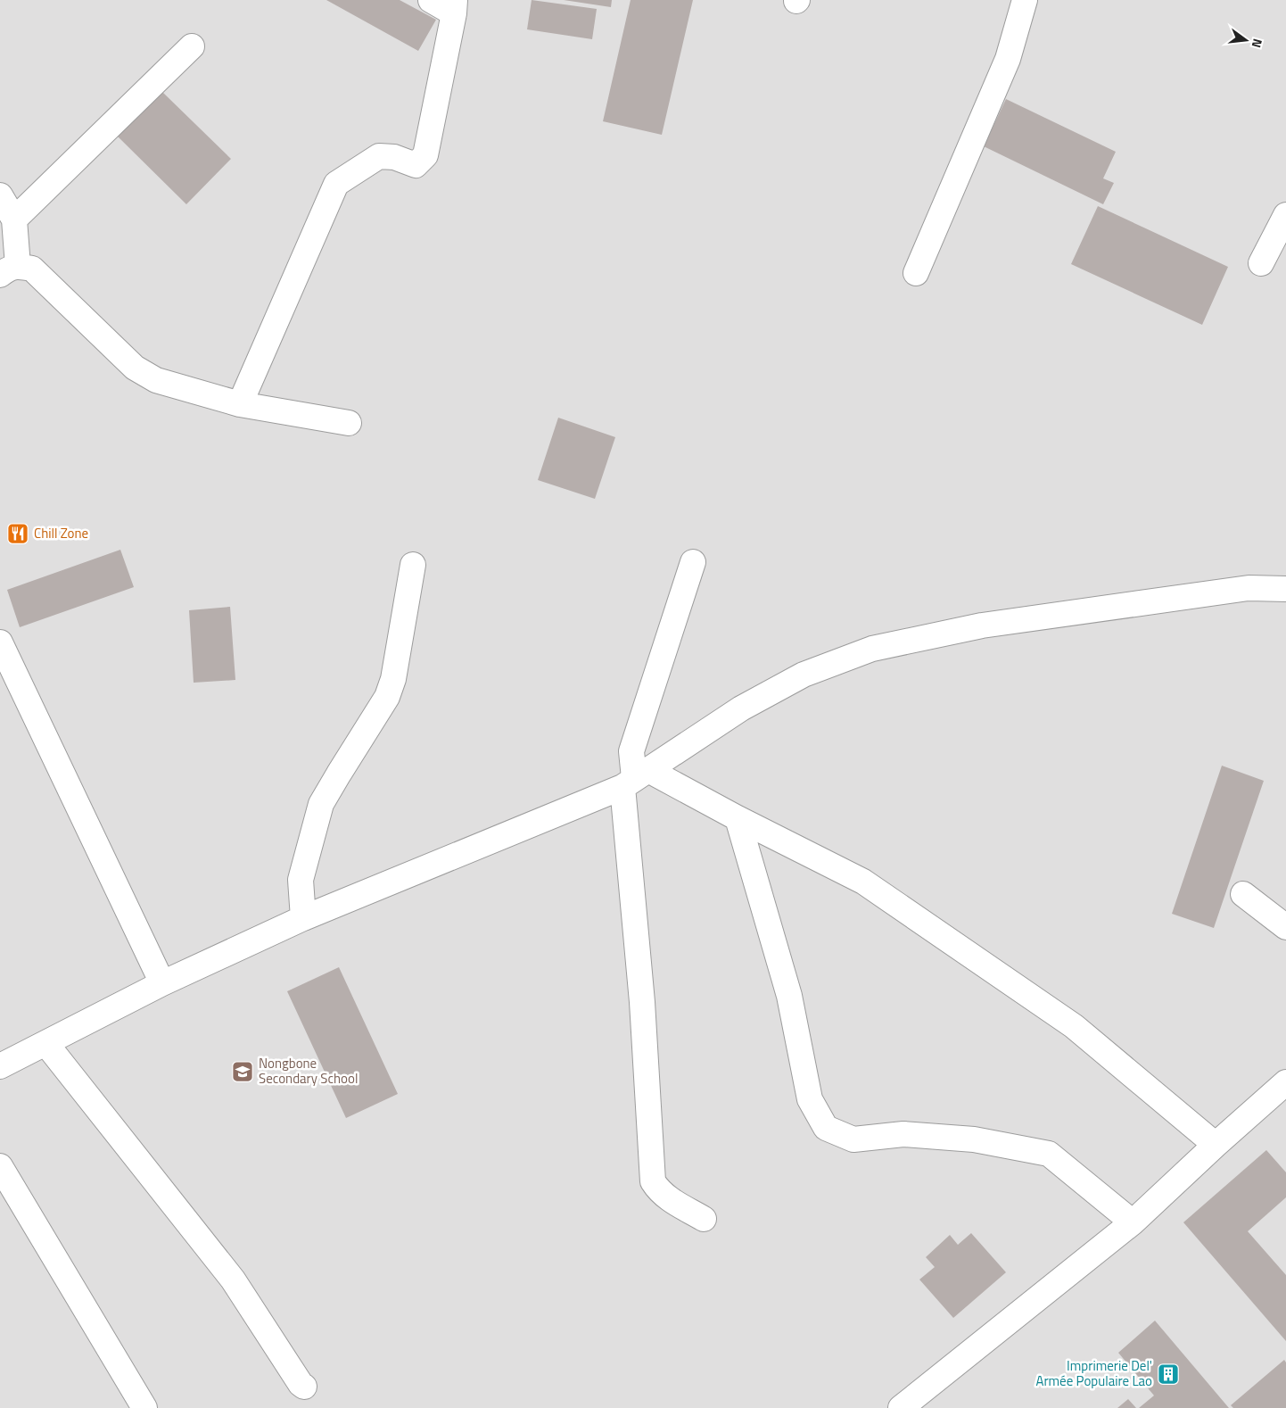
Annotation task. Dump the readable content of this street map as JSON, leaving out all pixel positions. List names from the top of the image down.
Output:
{
  "places": {
    "restaurant": ["Chill Zone"],
    "school or university": ["Nongbone Secondary School"],
    "building": ["Imprimerie Del' Armée Populaire Lao"]
  },
  "north": "right"
}
